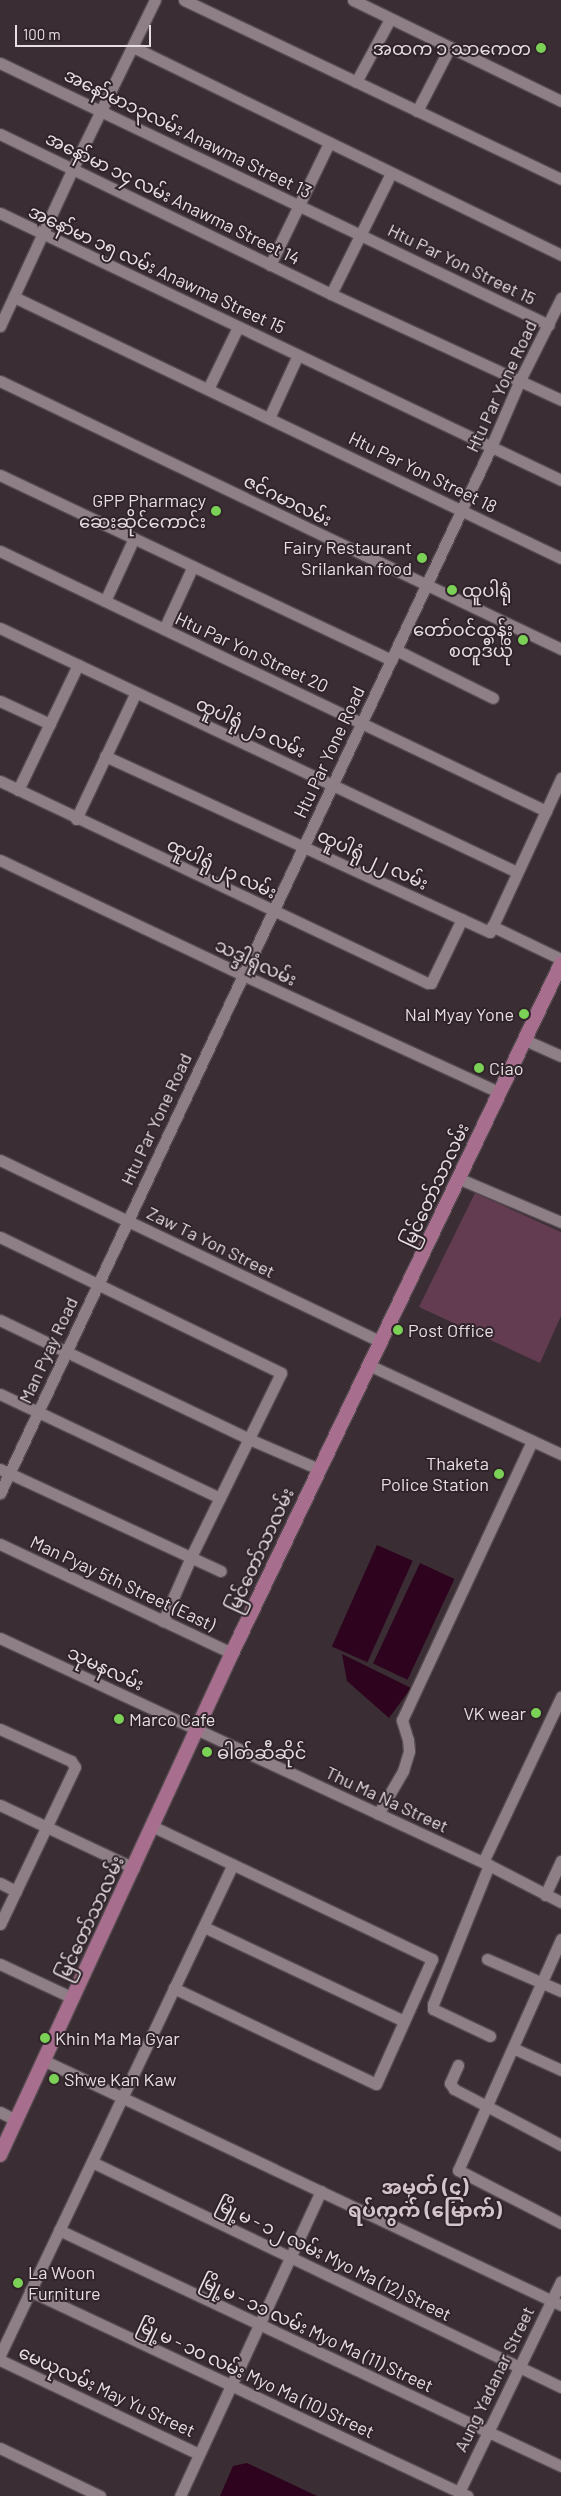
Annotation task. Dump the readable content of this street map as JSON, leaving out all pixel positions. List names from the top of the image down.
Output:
{
  "streets": {
    "main road": ["မြင်တော်သာလမ်း"],
    "street": [
      "အနော်မာ၁၃လမ်း Anawma Street 13",
      "အနော်မာ ၁၄ လမ်း Anawma Street 14",
      "Htu Par Yon Street 15",
      "အနော်မာ ၁၅ လမ်း Anawma Street 15",
      "Htu Par Yone Road",
      "Htu Par Yon Street 18",
      "ဇင်ဂမာလမ်း",
      "Htu Par Yon Street 20",
      "ထူပါရုံ ၂၁ လမ်း",
      "ထူပါရုံ ၂၂ လမ်း",
      "ထူပါရုံ ၂၃ လမ်း",
      "သဒ္ဒါရုံလမ်း",
      "Zaw Ta Yon Street",
      "Man Pyay Road",
      "Man Pyay 5th Street (East)",
      "သုမနလမ်း",
      "Thu Ma Na Street",
      "မြို့မ - ၁၂ လမ်း Myo Ma (12) Street",
      "မြို့မ - ၁၁ လမ်း Myo Ma (11) Street",
      "မြို့မ - ၁၀ လမ်း Myo Ma (10) Street",
      "Aung Yadanar Street",
      "မေယုလမ်း May Yu Street"
    ]
  },
  "crossings": [
    ["အနော်မာ၁၃လမ်း Anawma Street 13", "Htu Par Yon Street 15"],
    ["အနော်မာ ၁၄ လမ်း Anawma Street 14", "Htu Par Yone Road"],
    ["Htu Par Yon Street 15", "Htu Par Yone Road"],
    ["အနော်မာ ၁၅ လမ်း Anawma Street 15", "Htu Par Yone Road"],
    ["Htu Par Yone Road", "Htu Par Yon Street 18"],
    ["Htu Par Yone Road", "ဇင်ဂမာလမ်း"],
    ["Htu Par Yone Road", "Htu Par Yon Street 20"],
    ["Htu Par Yone Road", "ထူပါရုံ ၂၁ လမ်း"],
    ["Htu Par Yone Road", "ထူပါရုံ ၂၂ လမ်း"],
    ["Htu Par Yone Road", "ထူပါရုံ ၂၃ လမ်း"],
    ["Htu Par Yone Road", "သဒ္ဒါရုံလမ်း"],
    ["Htu Par Yone Road", "Zaw Ta Yon Street"],
    ["Htu Par Yone Road", "Man Pyay Road"],
    ["ထူပါရုံ ၂၂ လမ်း", "ထူပါရုံ ၂၃ လမ်း"],
    ["သဒ္ဒါရုံလမ်း", "မြင်တော်သာလမ်း"],
    ["မြင်တော်သာလမ်း", "Zaw Ta Yon Street"],
    ["မြင်တော်သာလမ်း", "Man Pyay 5th Street (East)"],
    ["မြင်တော်သာလမ်း", "သုမနလမ်း"],
    ["မြင်တော်သာလမ်း", "Thu Ma Na Street"],
    ["Zaw Ta Yon Street", "Man Pyay Road"],
    ["သုမနလမ်း", "Thu Ma Na Street"],
    ["မြို့မ - ၁၂ လမ်း Myo Ma (12) Street", "Aung Yadanar Street"],
    ["မြို့မ - ၁၁ လမ်း Myo Ma (11) Street", "Aung Yadanar Street"],
    ["မြို့မ - ၁၀ လမ်း Myo Ma (10) Street", "Aung Yadanar Street"]
  ],
  "districts": ["အမှတ် (၄) ရပ်ကွက် (မြောက်)"],
  "places": [
    "အထက ၁ သာကေတ",
    "GPP Pharmacy ဆေးဆိုင်ကောင်း",
    "Fairy Restaurant Srilankan food",
    "ထူပါရုံ",
    "တော်ဝင်ထွန်း စတူဒီယို",
    "Nal Myay Yone",
    "Ciao",
    "Post Office",
    "Thaketa Police Station",
    "VK wear",
    "Marco Cafe",
    "ဓါတ်ဆီဆိုင်",
    "Khin Ma Ma Gyar",
    "Shwe Kan Kaw",
    "La Woon Furniture"
  ],
  "scale_bar": "100 m"
}
